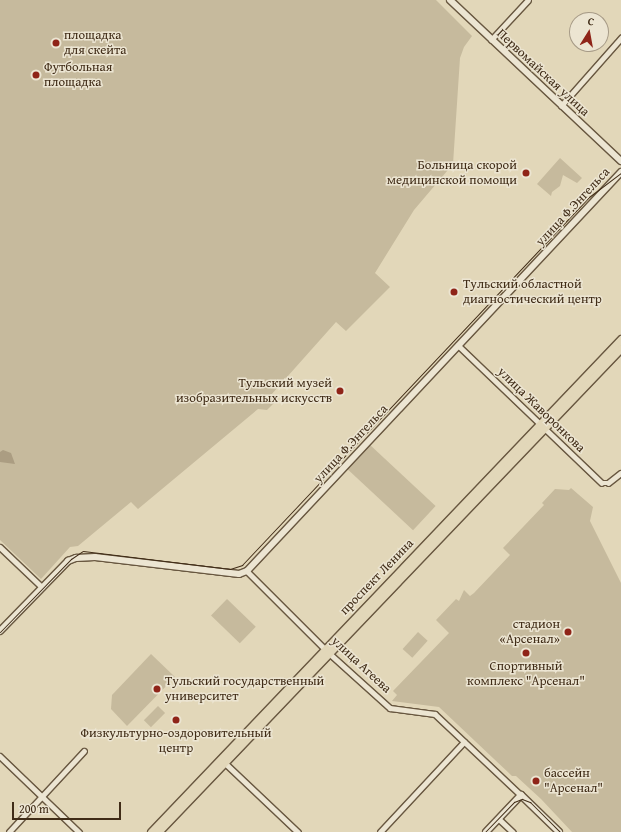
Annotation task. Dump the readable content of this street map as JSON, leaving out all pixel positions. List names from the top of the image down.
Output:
{
  "streets": {
    "main road": ["проспект Ленина"],
    "street": [
      "Первомайская улица",
      "улица Ф.Энгельса",
      "улица Жаворонкова",
      "улица Агеева"
    ]
  },
  "crossings": [
    ["улица Ф.Энгельса", "улица Жаворонкова"],
    ["улица Ф.Энгельса", "улица Агеева"],
    ["улица Жаворонкова", "проспект Ленина"],
    ["проспект Ленина", "улица Агеева"]
  ],
  "places": [
    "площадка для скейта",
    "Футбольная площадка",
    "Больница скорой медицинской помощи",
    "Тульский областной диагностический центр",
    "Тульский музей изобразительных искусств",
    "стадион «Арсенал»",
    "Спортивный комплекс \"Арсенал\"",
    "Тульский государственный университет",
    "Физкультурно-оздоровительный центр",
    "бассейн \"Арсенал\""
  ],
  "scale_bar": "200 m",
  "north": "top"
}
